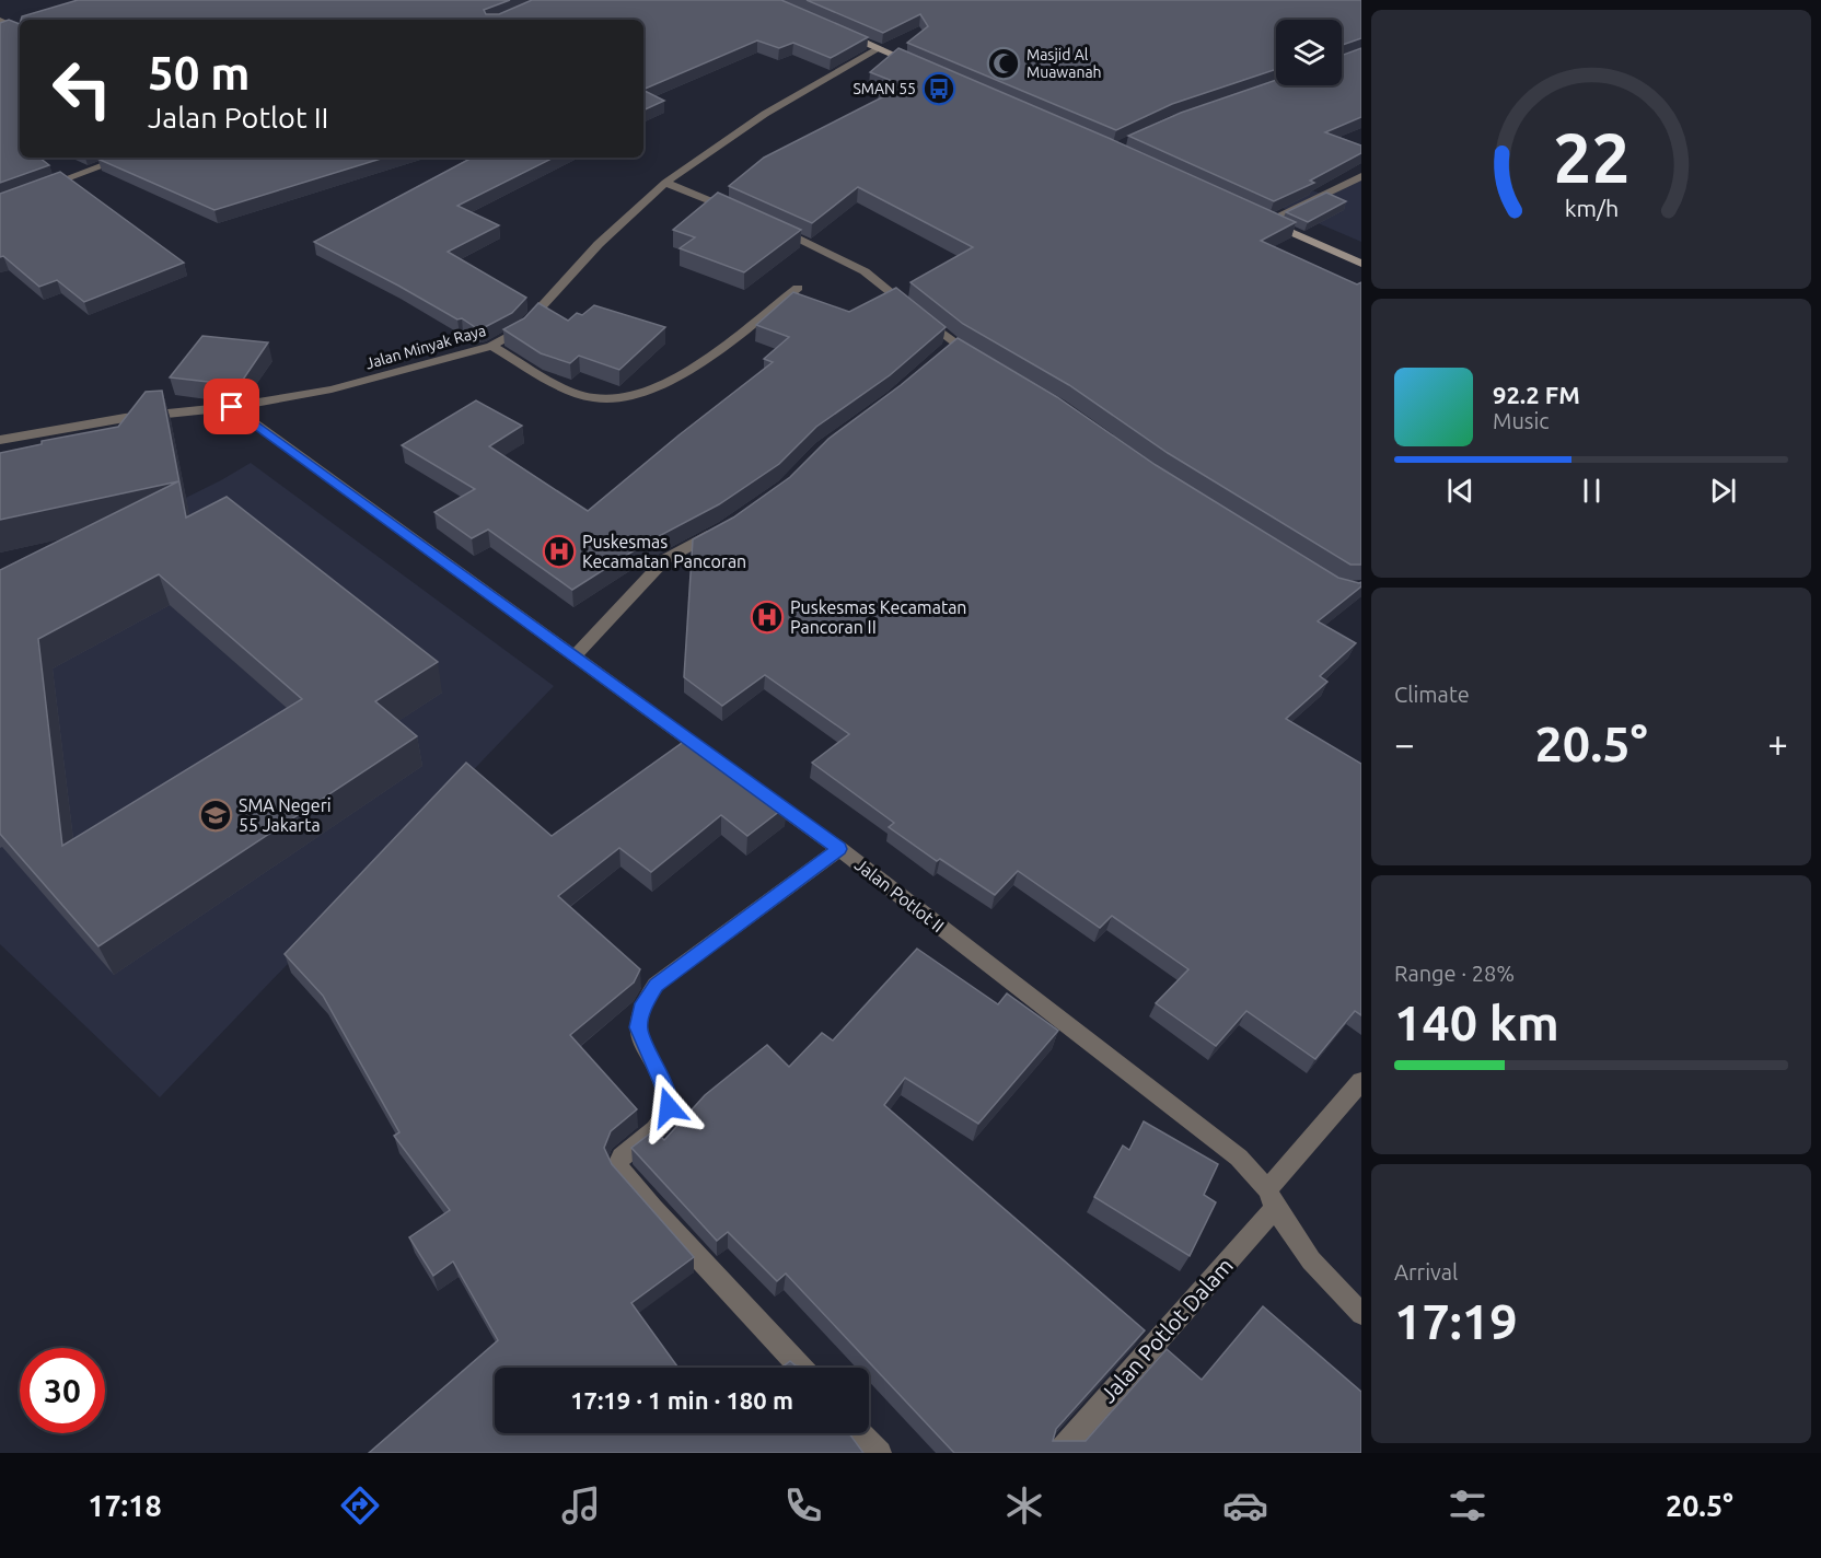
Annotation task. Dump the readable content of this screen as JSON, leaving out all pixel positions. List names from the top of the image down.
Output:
{
  "streets": {
    "street": ["Jalan Minyak Raya", "Jalan Potlot II", "Jalan Potlot Dalam"]
  },
  "crossings": [
    ["Jalan Potlot II", "Jalan Potlot Dalam"]
  ],
  "places": {
    "mosque": ["Masjid Al Muawanah"],
    "bus stop": ["SMAN 55"],
    "hospital": ["Puskesmas Kecamatan Pancoran", "Puskesmas Kecamatan Pancoran II"],
    "school or university": ["SMA Negeri 55 Jakarta"]
  },
  "page": {
    "turn": ["50 m", "Jalan Potlot II"],
    "song": ["92.2 FM", "Music"],
    "tile": [
      "Climate",
      ["Range · 28%", "140 km"],
      ["Arrival", "17:19"]
    ],
    "heat": ["−", "20.5°", "+"],
    "limit": "30",
    "trip": "17:19 · 1 min · 180 m",
    "tabs": ["17:18", "20.5°"],
    "gauge": ["22", "km/h"]
  }
}
